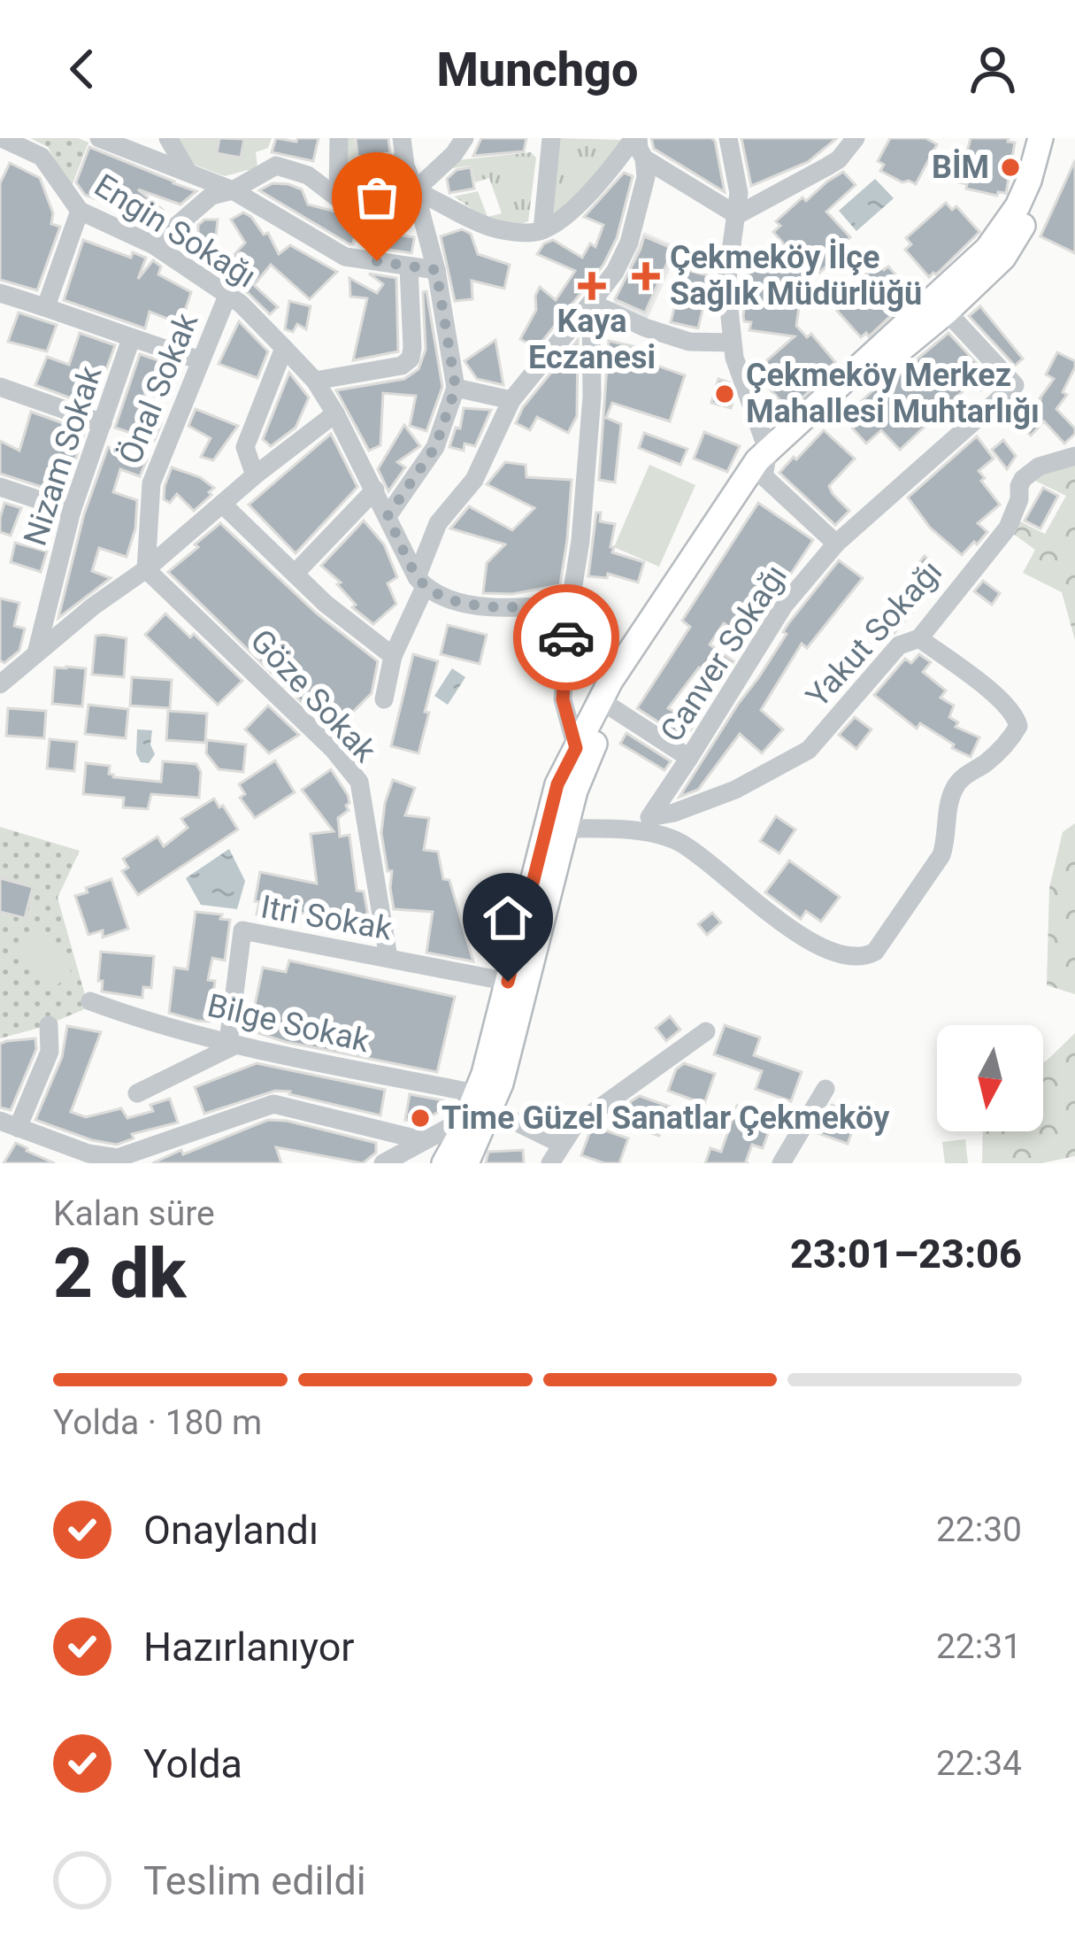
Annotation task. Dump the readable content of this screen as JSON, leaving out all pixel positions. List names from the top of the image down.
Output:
{
  "streets": {
    "street": [
      "Engin Sokağı",
      "Önal Sokak",
      "Nizam Sokak",
      "Yakut Sokağı",
      "Canver Sokağı",
      "Göze Sokak",
      "Itri Sokak",
      "Bilge Sokak"
    ]
  },
  "crossings": [
    ["Engin Sokağı", "Önal Sokak"],
    ["Önal Sokak", "Göze Sokak"],
    ["Yakut Sokağı", "Canver Sokağı"],
    ["Göze Sokak", "Itri Sokak"],
    ["Itri Sokak", "Bilge Sokak"]
  ],
  "places": {
    "other": ["BİM", "Çekmeköy Merkez Mahallesi Muhtarlığı", "Time Güzel Sanatlar Çekmeköy"],
    "health": ["Çekmeköy İlçe Sağlık Müdürlüğü", "Kaya Eczanesi"]
  },
  "north": "bottom",
  "page": {
    "header": "Munchgo",
    "heading": ["2 dk", "Kalan süre", "23:01–23:06"],
    "bar": "Yolda · 180 m",
    "list": [
      ["Onaylandı", "22:30"],
      ["Hazırlanıyor", "22:31"],
      ["Yolda", "22:34"],
      "Teslim edildi"
    ]
  }
}
